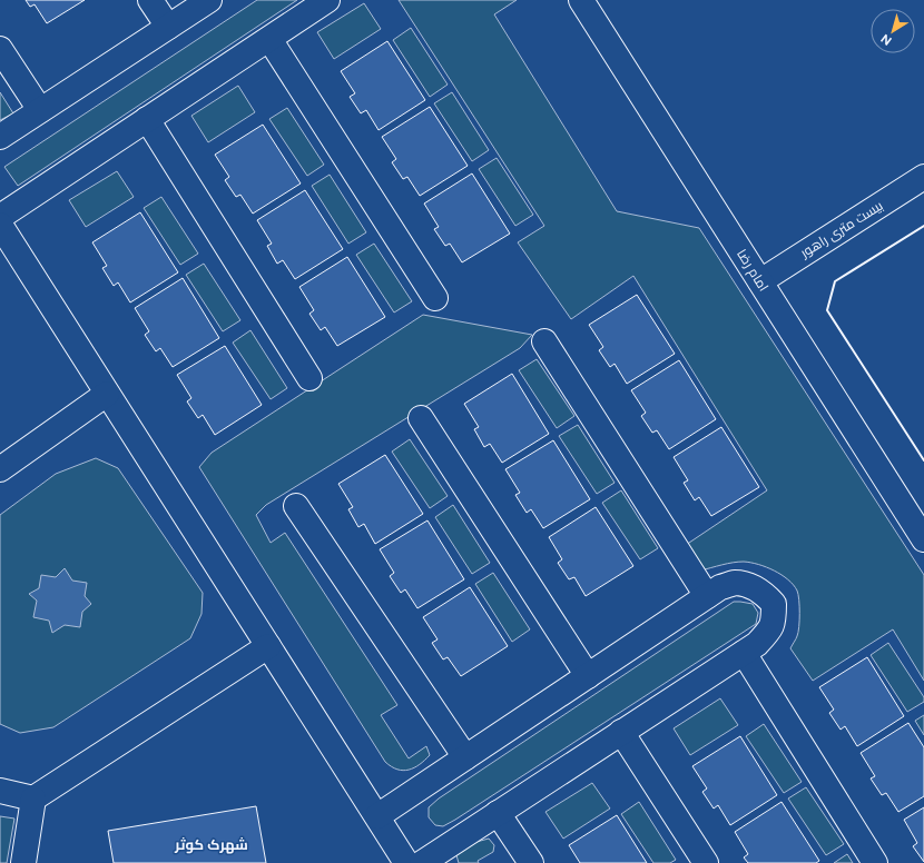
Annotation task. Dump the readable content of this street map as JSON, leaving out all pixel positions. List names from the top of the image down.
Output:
{
  "streets": {
    "street": ["بیست متری راهور", "امام رضا"]
  },
  "crossings": [
    ["بیست متری راهور", "امام رضا"]
  ],
  "districts": ["شهرک کوثر"],
  "north": "bottom left"
}
